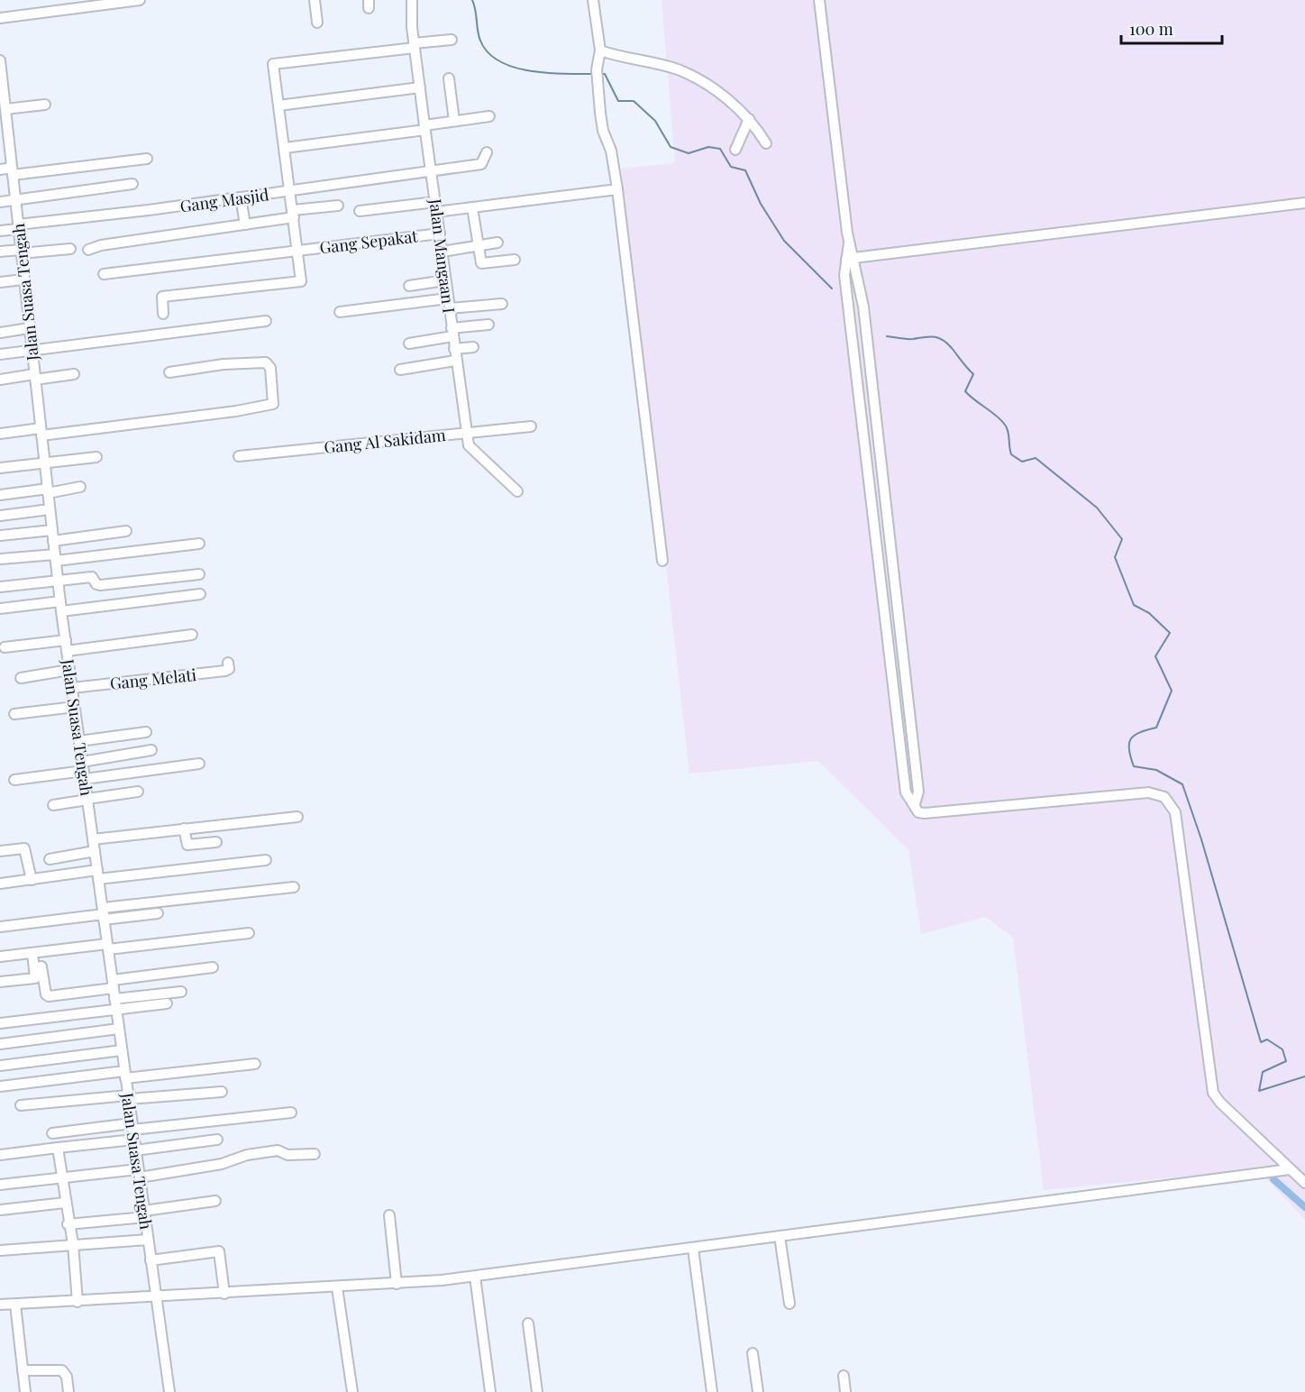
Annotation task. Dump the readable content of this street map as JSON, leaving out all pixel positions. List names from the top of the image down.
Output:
{
  "streets": {
    "street": [
      "Gang Masjid",
      "Gang Sepakat",
      "Jalan Mangaan I",
      "Jalan Suasa Tengah",
      "Gang Al Sakidam",
      "Gang Melati"
    ]
  },
  "crossings": [
    ["Gang Masjid", "Jalan Mangaan I"],
    ["Gang Masjid", "Jalan Suasa Tengah"],
    ["Gang Sepakat", "Jalan Mangaan I"],
    ["Jalan Mangaan I", "Gang Al Sakidam"],
    ["Jalan Suasa Tengah", "Gang Melati"]
  ],
  "scale_bar": "100 m"
}
